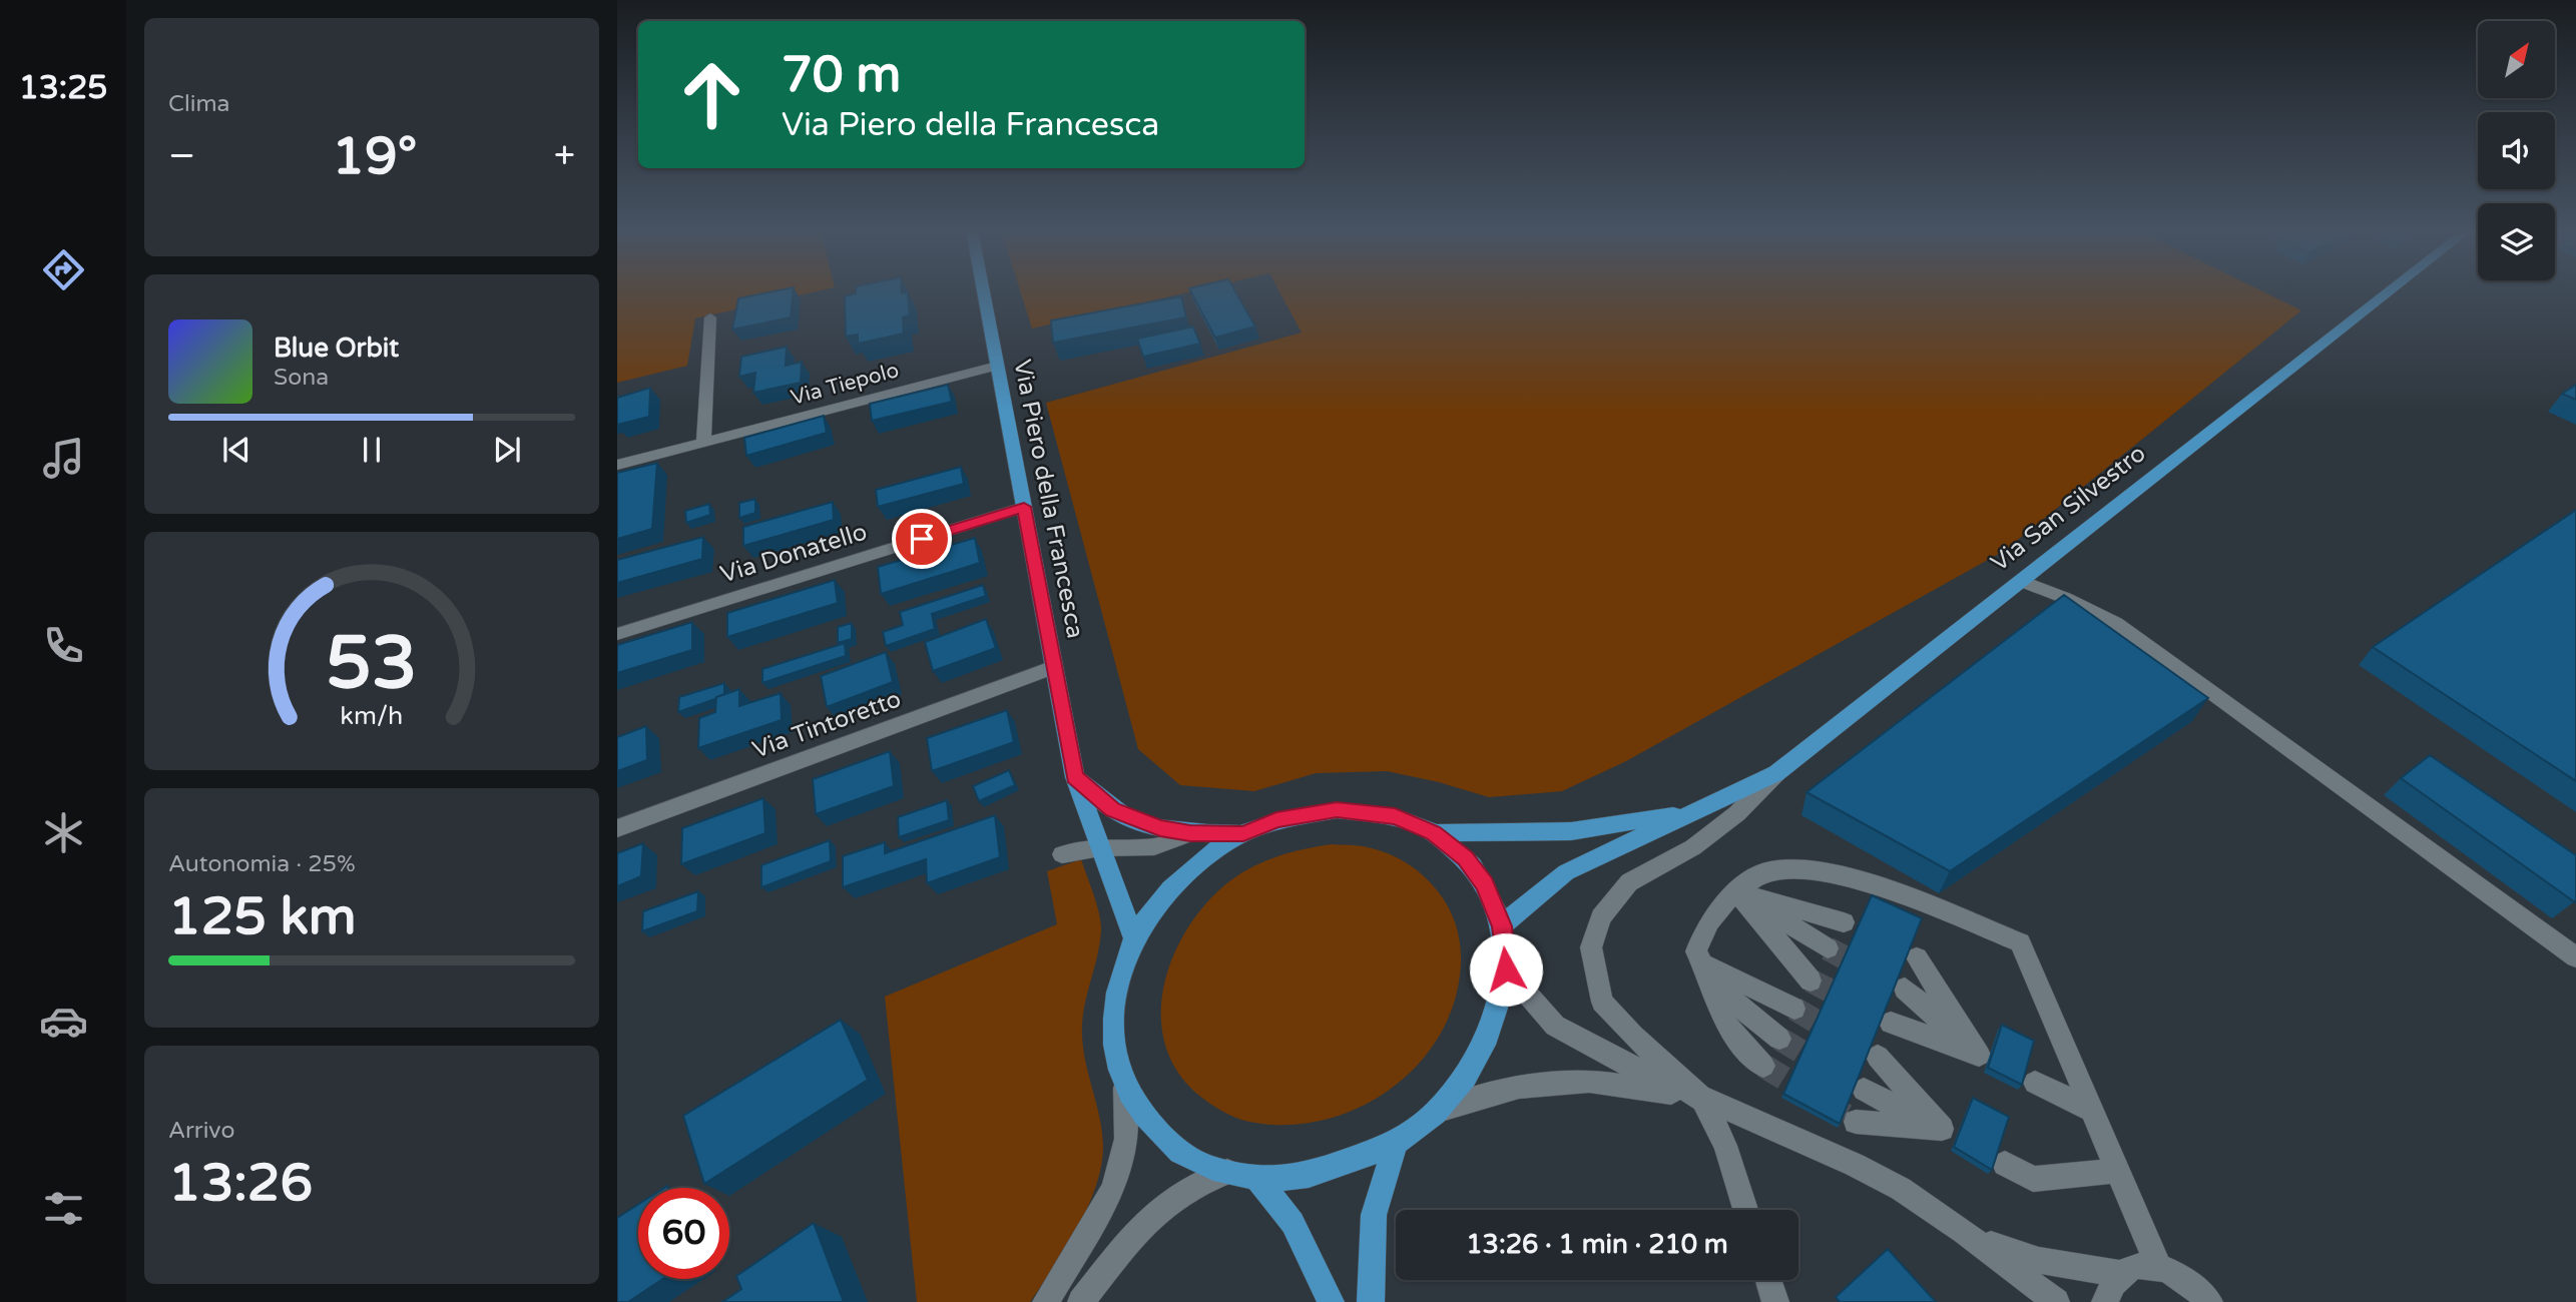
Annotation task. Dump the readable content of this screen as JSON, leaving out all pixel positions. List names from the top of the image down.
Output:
{
  "streets": {
    "main road": ["Via Piero della Francesca", "Via San Silvestro"],
    "street": ["Via Tiepolo", "Via Donatello", "Via Tintoretto"]
  },
  "crossings": [
    ["Via Tiepolo", "Via Piero della Francesca"],
    ["Via Piero della Francesca", "Via Donatello"],
    ["Via Piero della Francesca", "Via Tintoretto"]
  ],
  "north": "top right",
  "page": {
    "tabs": "13:25",
    "tile": [
      "Clima",
      ["Autonomia · 25%", "125 km"],
      ["Arrivo", "13:26"]
    ],
    "turn": ["70 m", "Via Piero della Francesca"],
    "heat": ["−", "19°", "+"],
    "song": ["Blue Orbit", "Sona"],
    "limit": "60",
    "trip": "13:26 · 1 min · 210 m",
    "gauge": ["53", "km/h"]
  }
}
